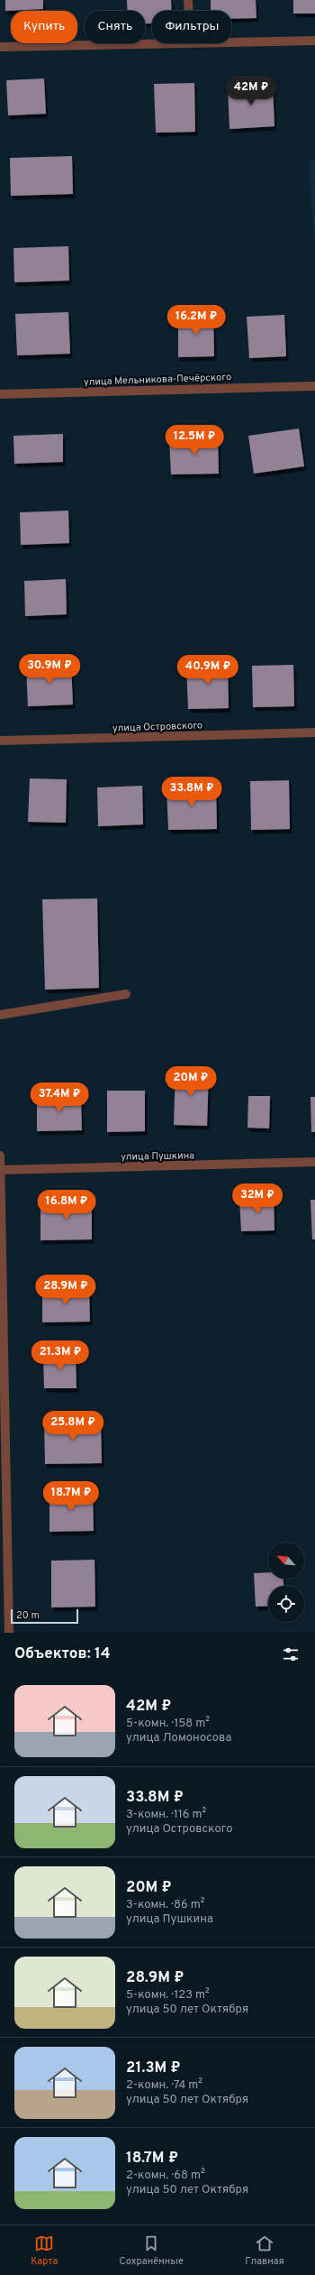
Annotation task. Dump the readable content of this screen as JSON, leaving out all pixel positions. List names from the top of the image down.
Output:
{
  "streets": {
    "street": ["улица Мельникова-Печёрского", "улица Островского", "улица Пушкина"]
  },
  "scale_bar": "20 m",
  "north": "top left",
  "page": {
    "chip": ["Купить", "Снять", "Фильтры"],
    "price": [
      "42M ₽",
      "16.2M ₽",
      "12.5M ₽",
      "30.9M ₽",
      "40.9M ₽",
      "33.8M ₽",
      "20M ₽",
      "37.4M ₽",
      "32M ₽",
      "16.8M ₽",
      "28.9M ₽",
      "21.3M ₽",
      "25.8M ₽",
      "18.7M ₽"
    ],
    "scale": "20 m",
    "heading": "Объектов: 14",
    "list": [
      {
        "name": "42M ₽",
        "note": "5-комн. · 158 m² · улица Ломоносова"
      },
      {
        "name": "33.8M ₽",
        "note": "3-комн. · 116 m² · улица Островского"
      },
      {
        "name": "20M ₽",
        "note": "3-комн. · 86 m² · улица Пушкина"
      },
      {
        "name": "28.9M ₽",
        "note": "5-комн. · 123 m² · улица 50 лет Октября"
      },
      {
        "name": "21.3M ₽",
        "note": "2-комн. · 74 m² · улица 50 лет Октября"
      },
      {
        "name": "18.7M ₽",
        "note": "2-комн. · 68 m² · улица 50 лет Октября"
      }
    ],
    "tabs": ["Карта", "Сохранённые", "Главная"]
  }
}
